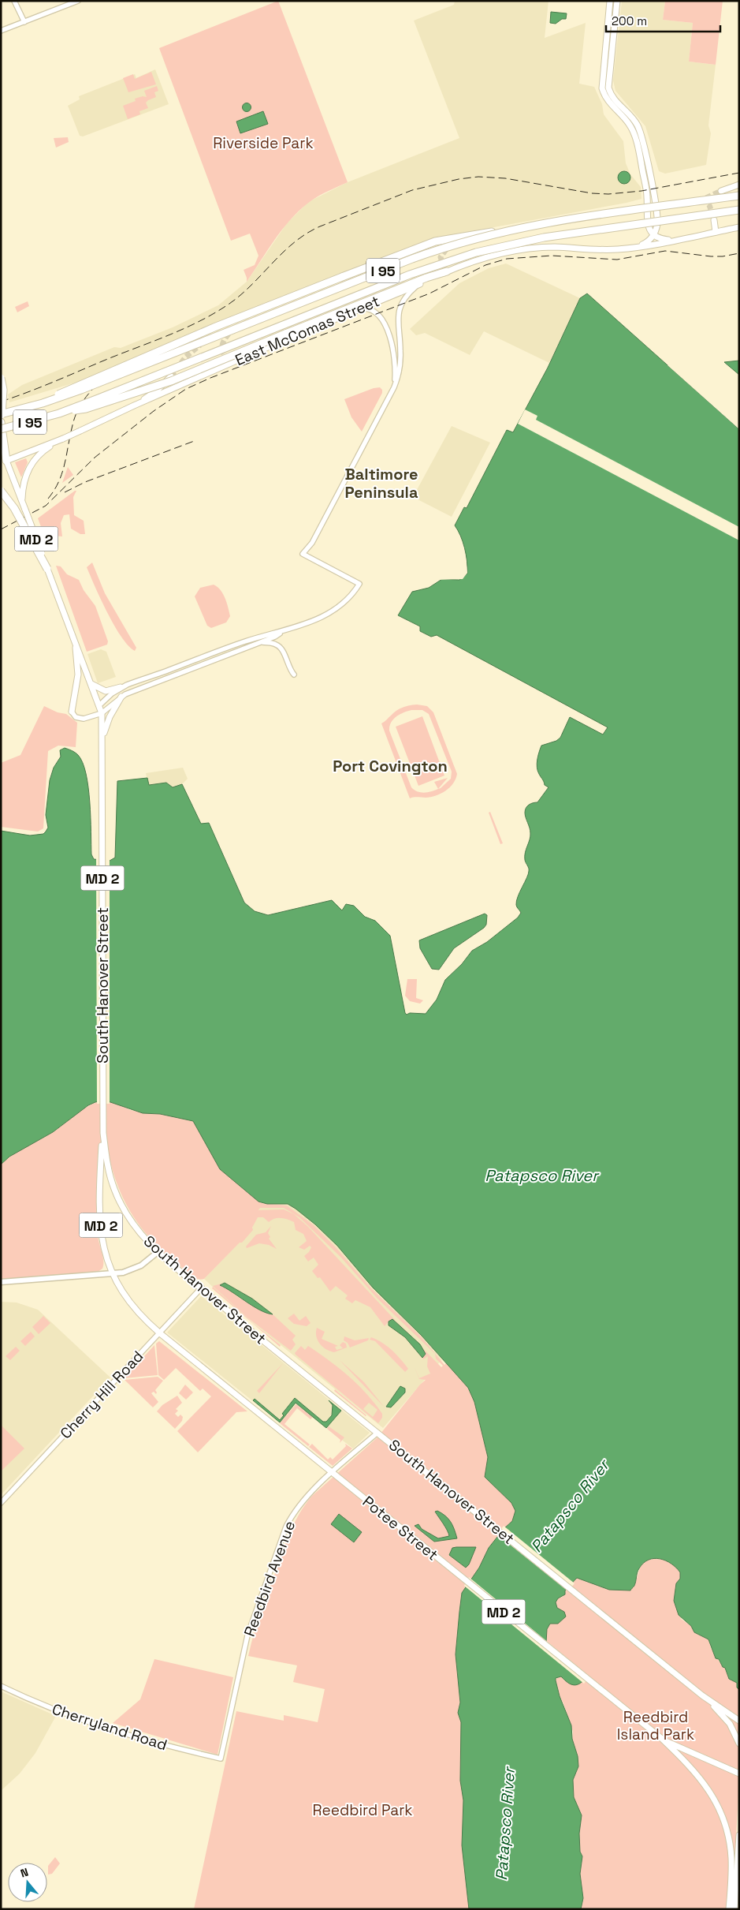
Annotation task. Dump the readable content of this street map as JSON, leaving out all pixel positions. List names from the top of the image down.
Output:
{
  "streets": {
    "highway": ["I 95"],
    "main road": [
      "East McComas Street",
      "MD 2",
      "South Hanover Street",
      "Potee Street"
    ],
    "street": ["Cherry Hill Road", "Reedbird Avenue", "Cherryland Road"]
  },
  "crossings": [
    ["MD 2", "South Hanover Street"],
    ["South Hanover Street", "Cherry Hill Road"],
    ["South Hanover Street", "Potee Street"],
    ["South Hanover Street", "Reedbird Avenue"],
    ["Cherry Hill Road", "Potee Street"],
    ["Potee Street", "Reedbird Avenue"],
    ["Reedbird Avenue", "Cherryland Road"]
  ],
  "districts": ["Baltimore Peninsula", "Port Covington"],
  "water": ["Patapsco River"],
  "parks": ["Riverside Park", "Reedbird Island Park", "Reedbird Park"],
  "scale_bar": "200 m",
  "north": "top"
}
